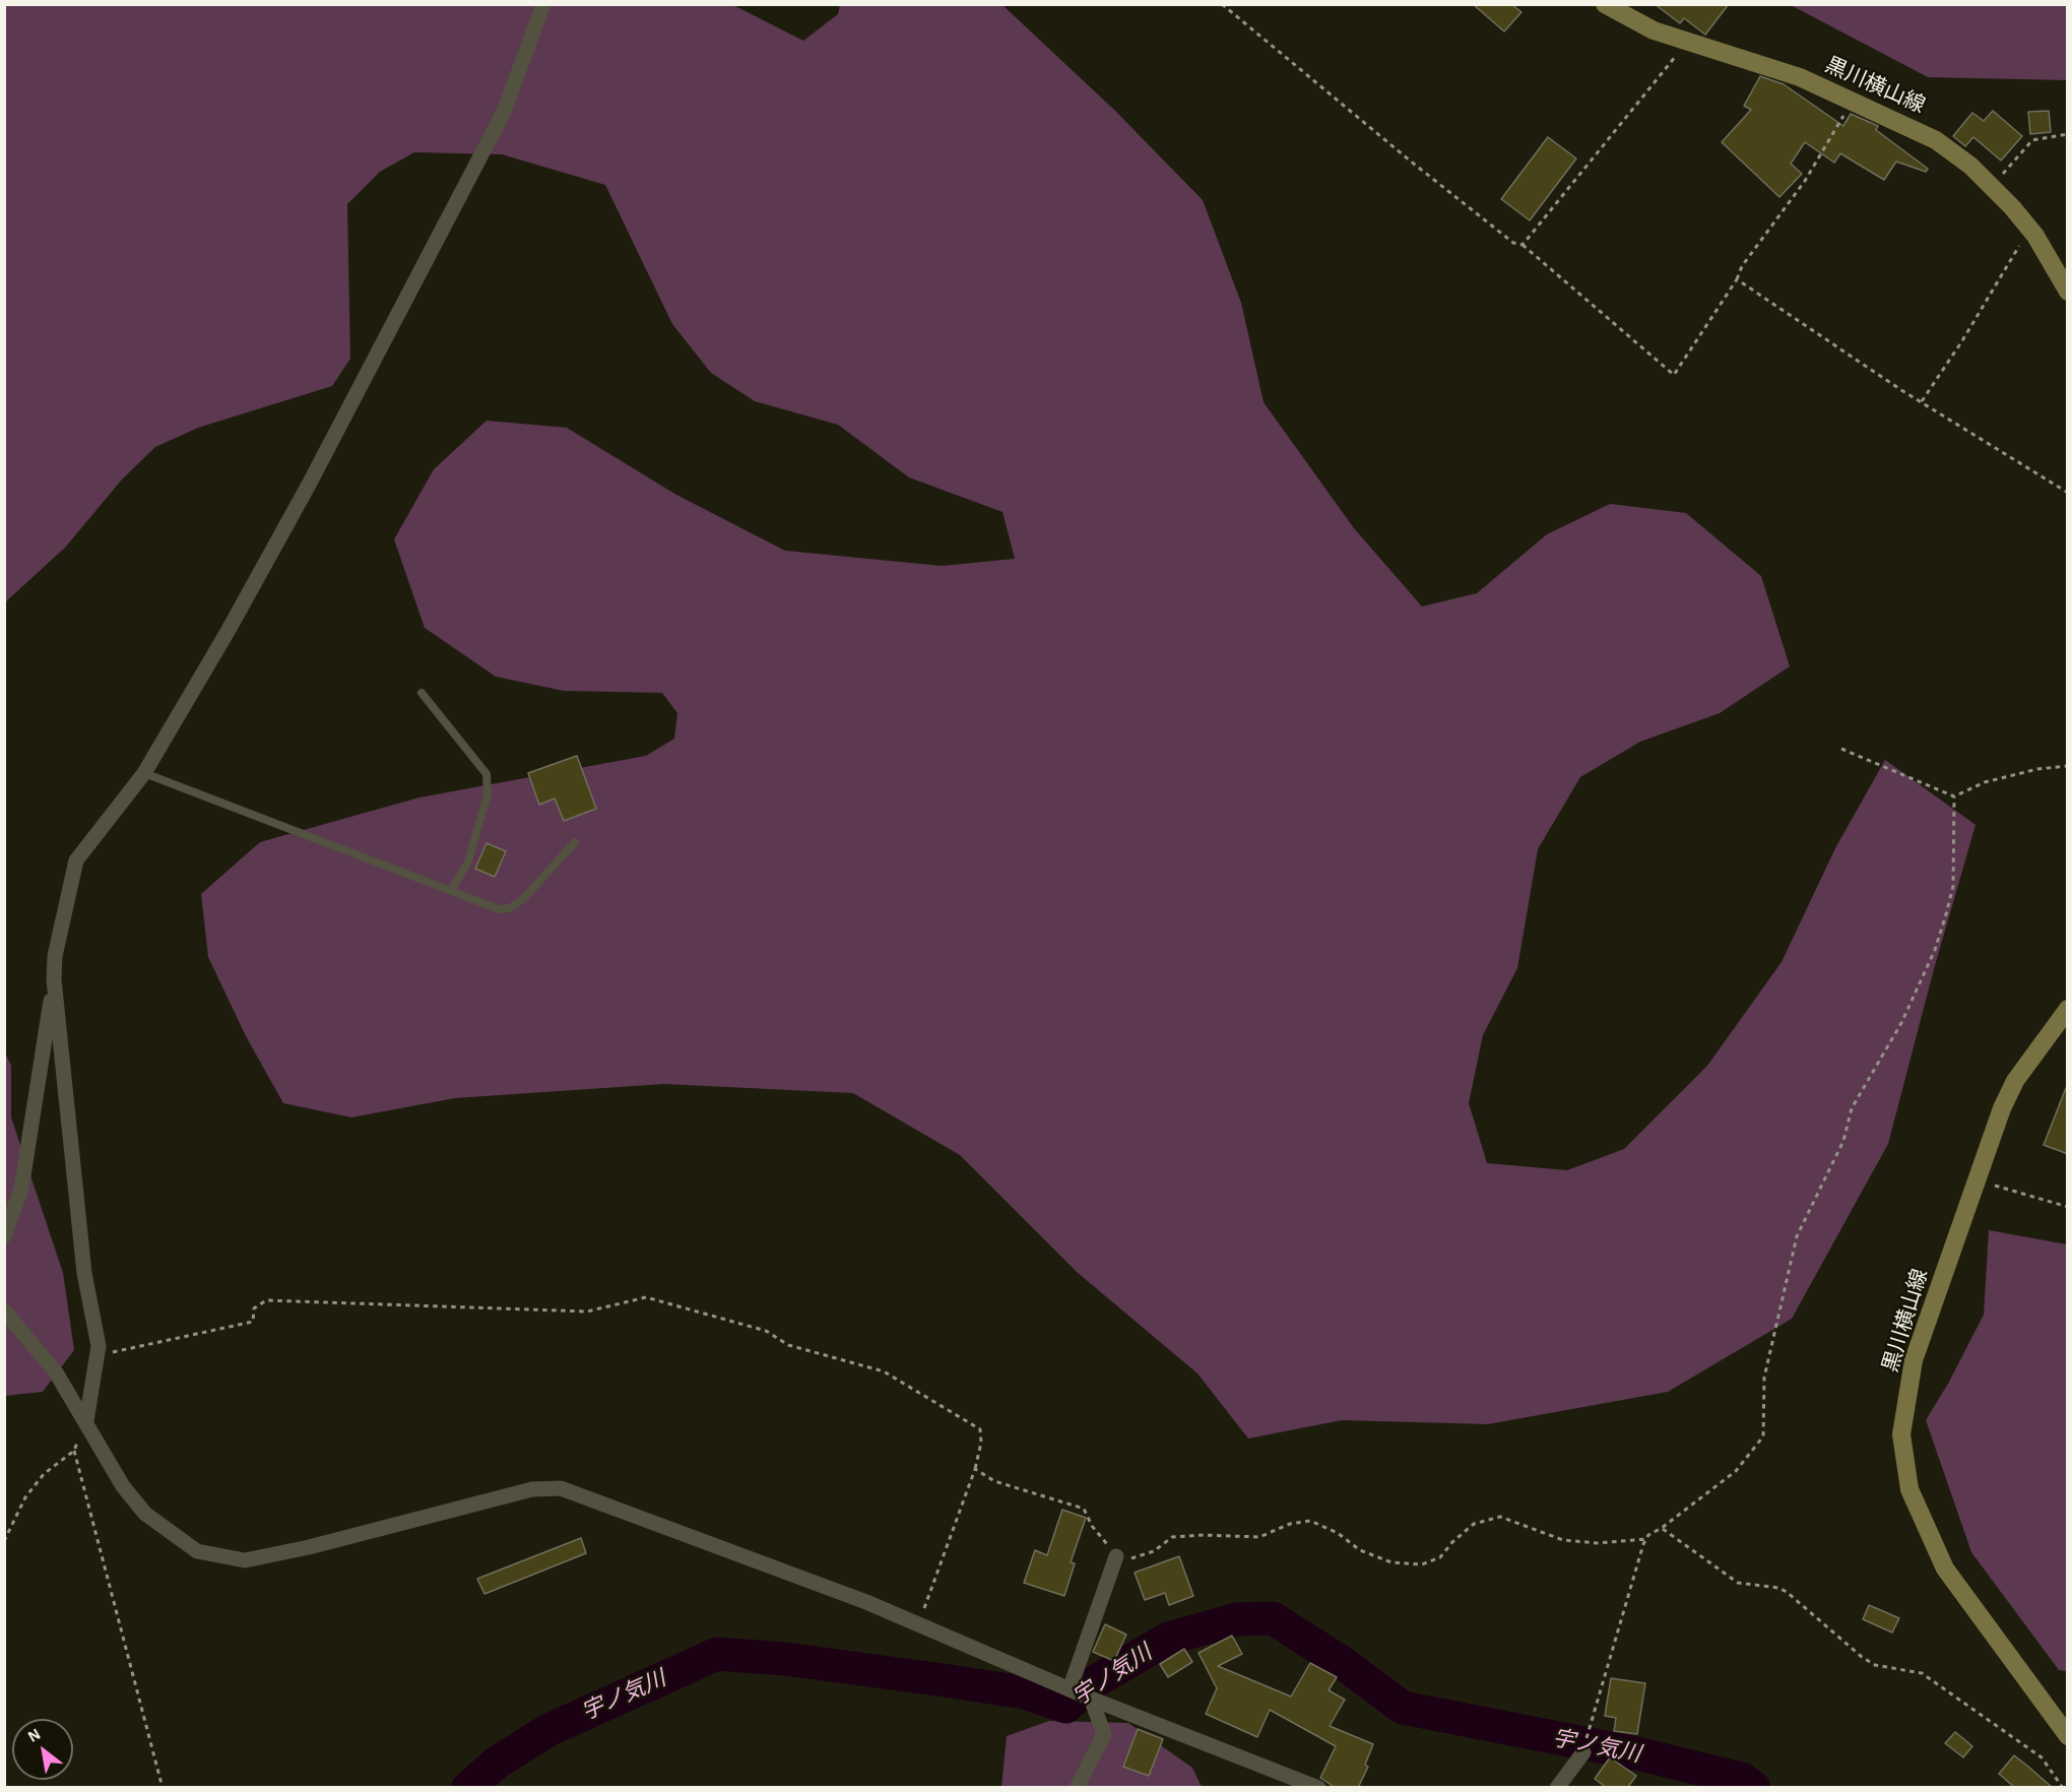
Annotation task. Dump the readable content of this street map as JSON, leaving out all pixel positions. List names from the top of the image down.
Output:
{
  "streets": {
    "main road": ["黒川横山線"]
  },
  "water": ["宇ノ気川"],
  "north": "top left"
}
